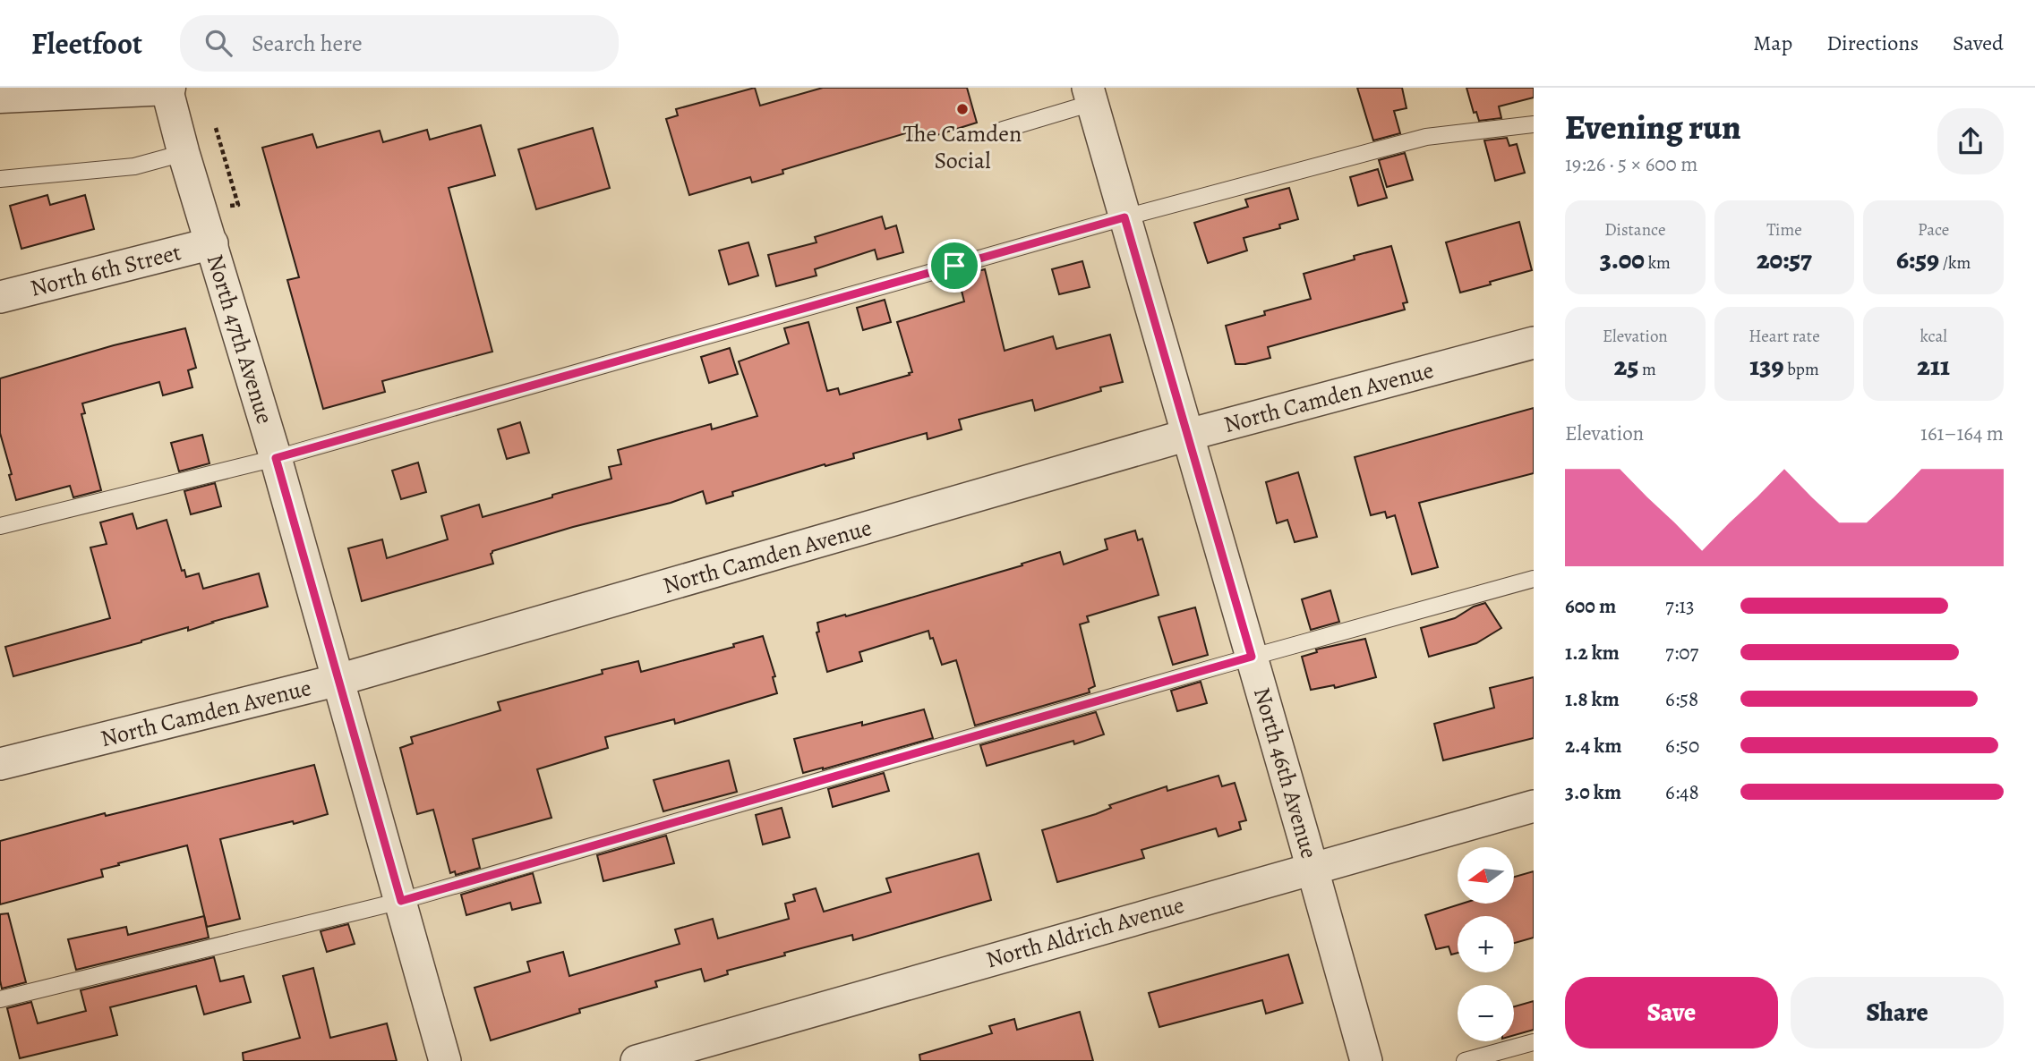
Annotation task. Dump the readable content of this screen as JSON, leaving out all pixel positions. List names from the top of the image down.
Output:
{
  "streets": {
    "street": [
      "North 6th Street",
      "North 47th Avenue",
      "North Camden Avenue",
      "North 46th Avenue",
      "North Aldrich Avenue"
    ]
  },
  "crossings": [
    ["North 6th Street", "North 47th Avenue"],
    ["North 47th Avenue", "North Camden Avenue"],
    ["North Camden Avenue", "North 46th Avenue"],
    ["North 46th Avenue", "North Aldrich Avenue"]
  ],
  "places": ["The Camden Social"],
  "north": "left",
  "page": {
    "header": "Fleetfoot",
    "search": "Search here",
    "nav": ["Map", "Directions", "Saved"],
    "heading": ["Evening run", "19:26 · 5 × 600 m"],
    "stats": [
      ["Distance", "3.00 km"],
      ["Time", "20:57"],
      ["Pace", "6:59 /km"],
      ["Elevation", "25 m"],
      ["Heart rate", "139 bpm"],
      ["kcal", "211"]
    ],
    "chart": ["Elevation", "161–164 m"],
    "list": [
      {
        "name": "600 m",
        "note": "7:13"
      },
      {
        "name": "1.2 km",
        "note": "7:07"
      },
      {
        "name": "1.8 km",
        "note": "6:58"
      },
      {
        "name": "2.4 km",
        "note": "6:50"
      },
      {
        "name": "3.0 km",
        "note": "6:48"
      }
    ],
    "map_buttons": ["+", "−"],
    "buttons": ["Save", "Share"]
  }
}
